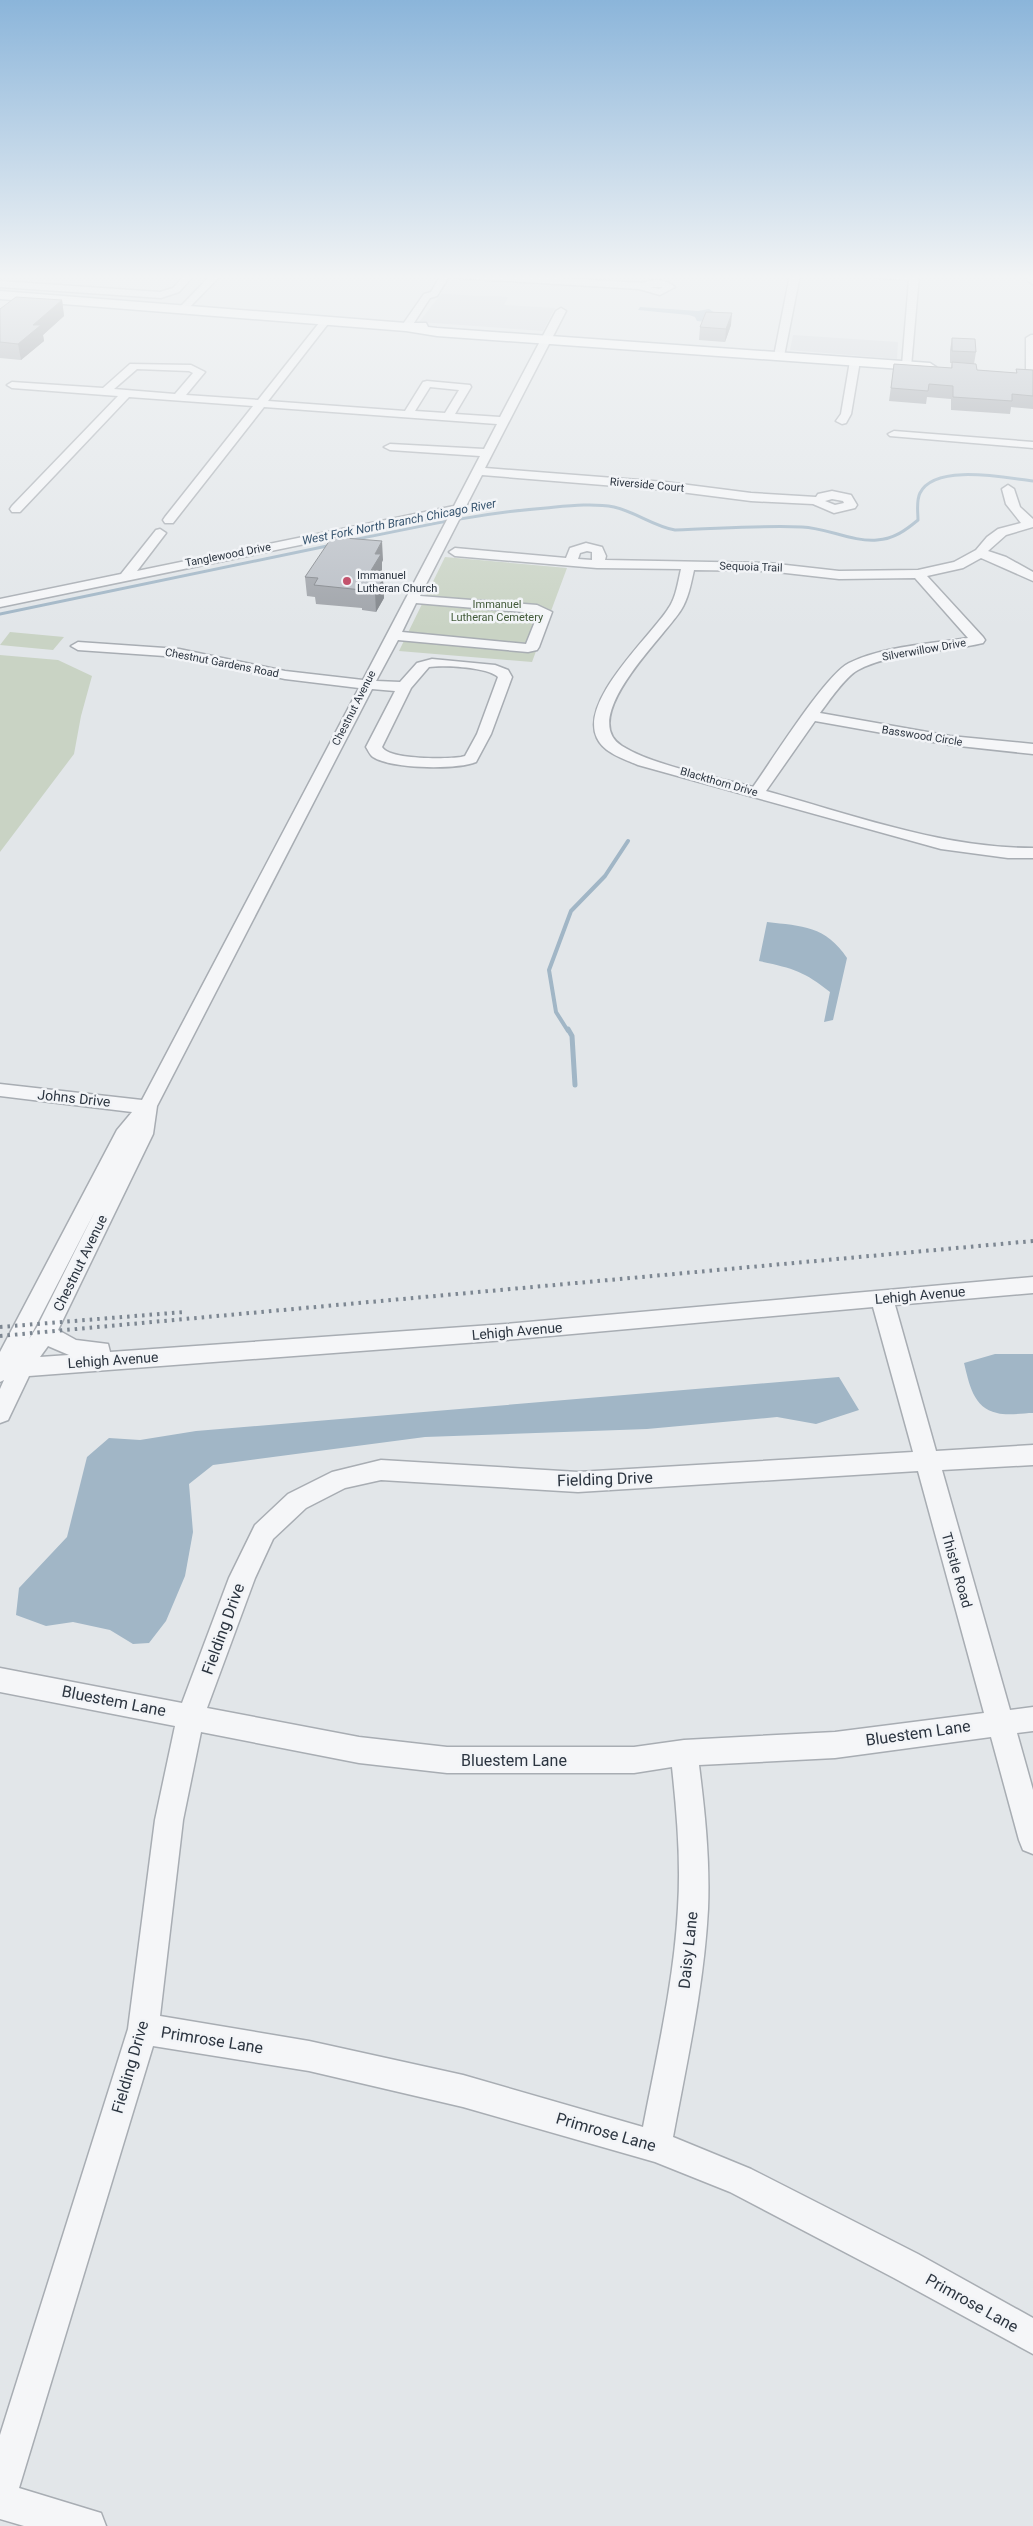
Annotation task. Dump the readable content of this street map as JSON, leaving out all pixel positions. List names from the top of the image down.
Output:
{
  "streets": {
    "street": [
      "Riverside Court",
      "Tanglewood Drive",
      "Sequoia Trail",
      "Silverwillow Drive",
      "Chestnut Gardens Road",
      "Chestnut Avenue",
      "Basswood Circle",
      "Blackthorn Drive",
      "Johns Drive",
      "Lehigh Avenue",
      "Fielding Drive",
      "Thistle Road",
      "Bluestem Lane",
      "Daisy Lane",
      "Primrose Lane"
    ]
  },
  "crossings": [
    ["Riverside Court", "Chestnut Avenue"],
    ["Tanglewood Drive", "Chestnut Avenue"],
    ["Sequoia Trail", "Silverwillow Drive"],
    ["Sequoia Trail", "Blackthorn Drive"],
    ["Silverwillow Drive", "Basswood Circle"],
    ["Silverwillow Drive", "Blackthorn Drive"],
    ["Chestnut Gardens Road", "Chestnut Avenue"],
    ["Chestnut Avenue", "Johns Drive"],
    ["Chestnut Avenue", "Lehigh Avenue"],
    ["Lehigh Avenue", "Thistle Road"],
    ["Fielding Drive", "Thistle Road"],
    ["Fielding Drive", "Bluestem Lane"],
    ["Fielding Drive", "Primrose Lane"],
    ["Thistle Road", "Bluestem Lane"],
    ["Bluestem Lane", "Daisy Lane"],
    ["Daisy Lane", "Primrose Lane"]
  ],
  "water": ["West Fork North Branch Chicago River"],
  "parks": ["Immanuel Lutheran Cemetery"],
  "places": ["Immanuel Lutheran Church"]
}
